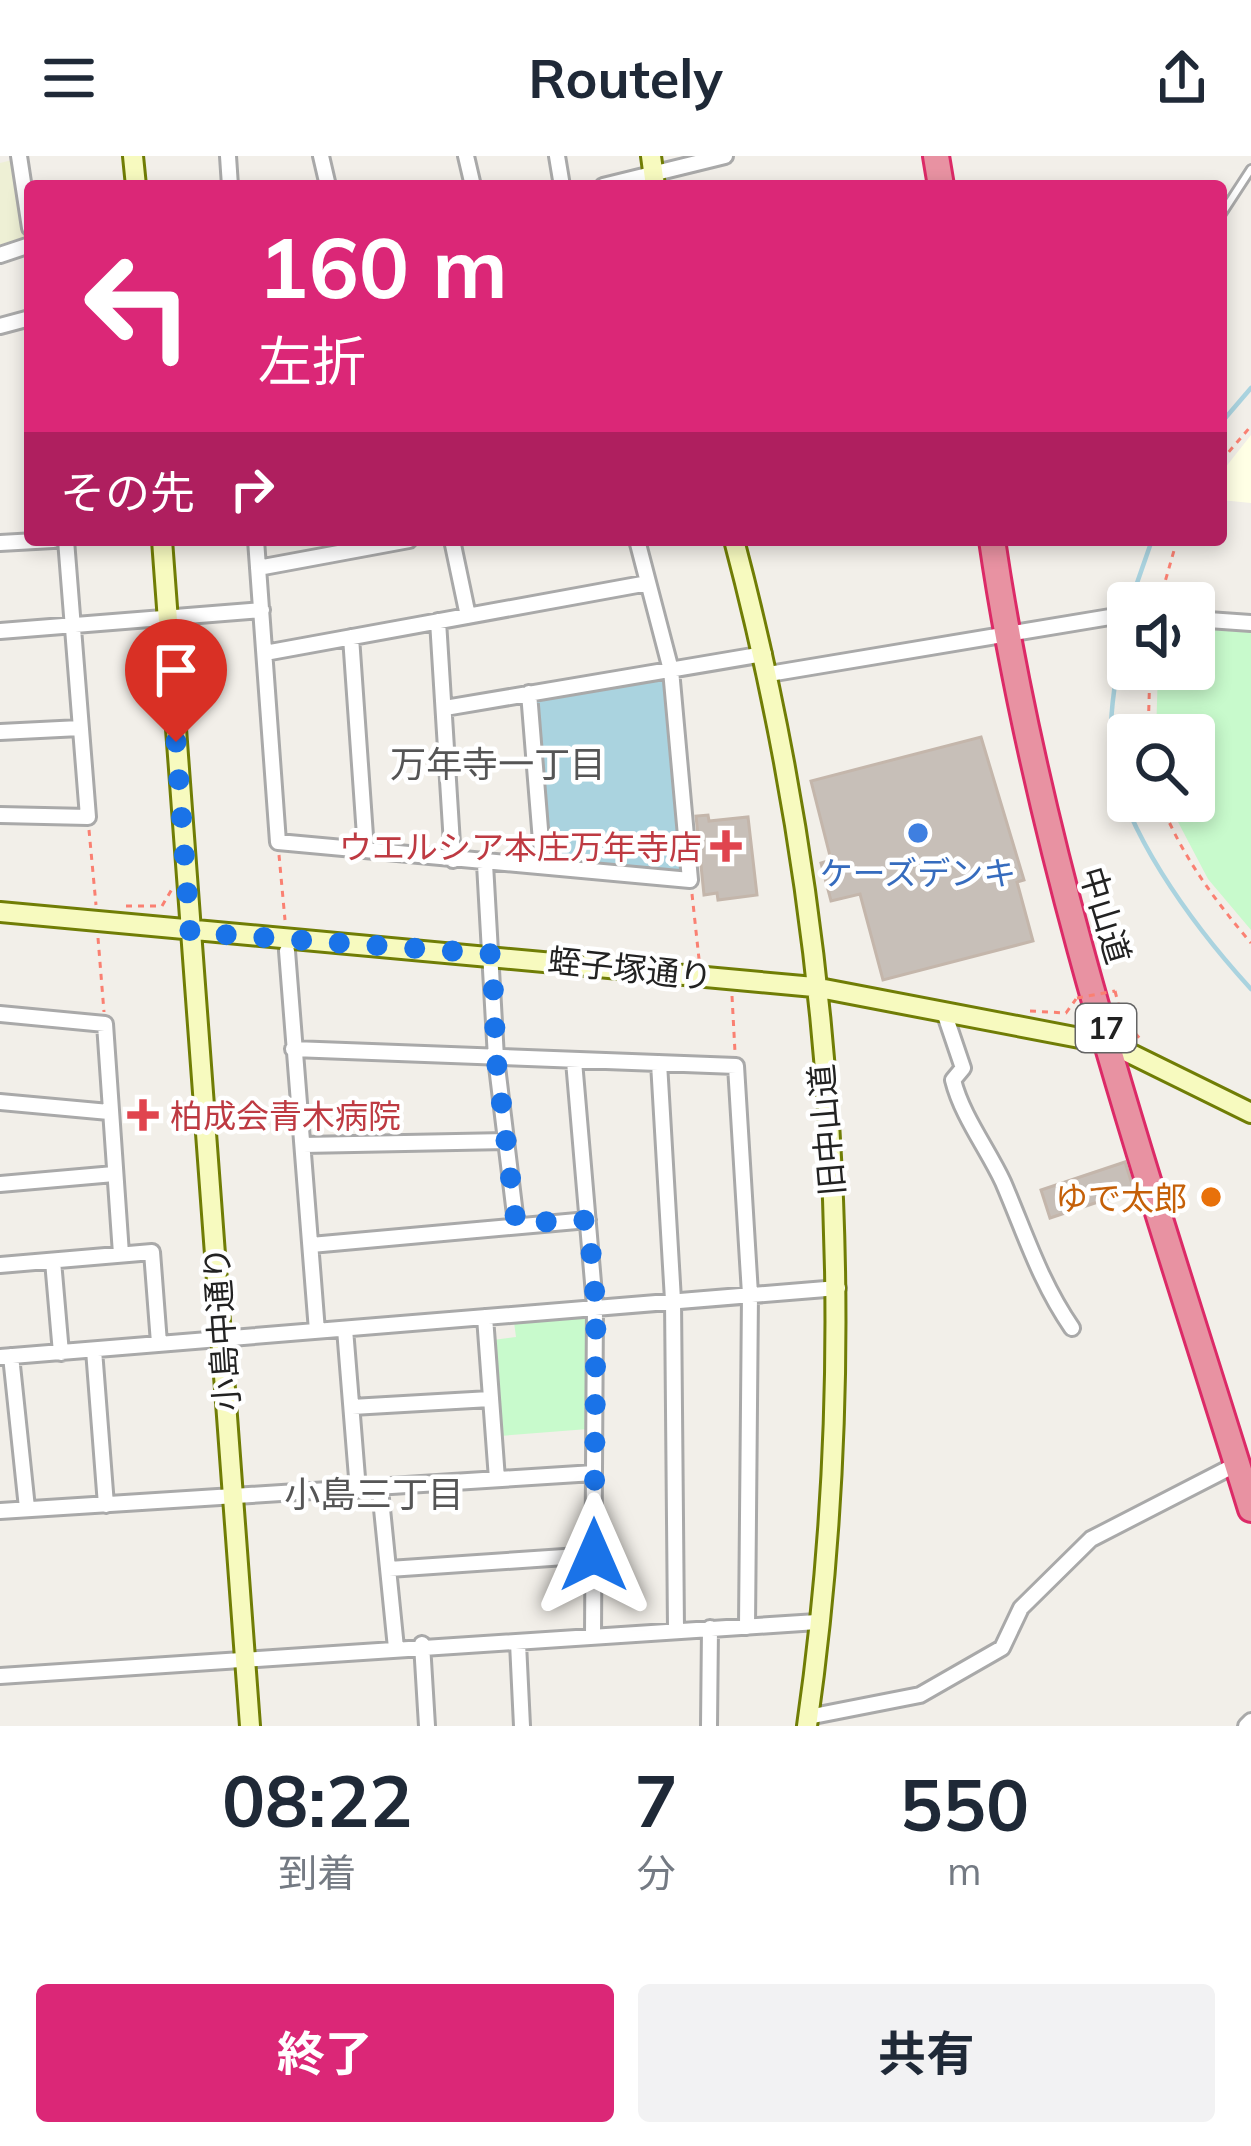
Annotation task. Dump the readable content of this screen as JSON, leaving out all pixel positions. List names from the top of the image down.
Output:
{
  "streets": {
    "highway": ["中山道", "17"],
    "street": ["蛭子塚通り", "旧中山道", "小島中通り"]
  },
  "crossings": [
    ["中山道", "蛭子塚通り"],
    ["蛭子塚通り", "旧中山道"],
    ["蛭子塚通り", "小島中通り"]
  ],
  "districts": ["万年寺一丁目", "小島三丁目"],
  "places": {
    "other": ["ケーズデンキ", "ゆで太郎"],
    "health": ["ウエルシア本庄万年寺店", "柏成会青木病院"]
  },
  "page": {
    "header": "Routely",
    "turn": ["160 m", "左折"],
    "then": "その先",
    "eta": [
      "08:22",
      "到着",
      "7",
      "分",
      "550",
      "m"
    ],
    "buttons": ["終了", "共有"]
  }
}
